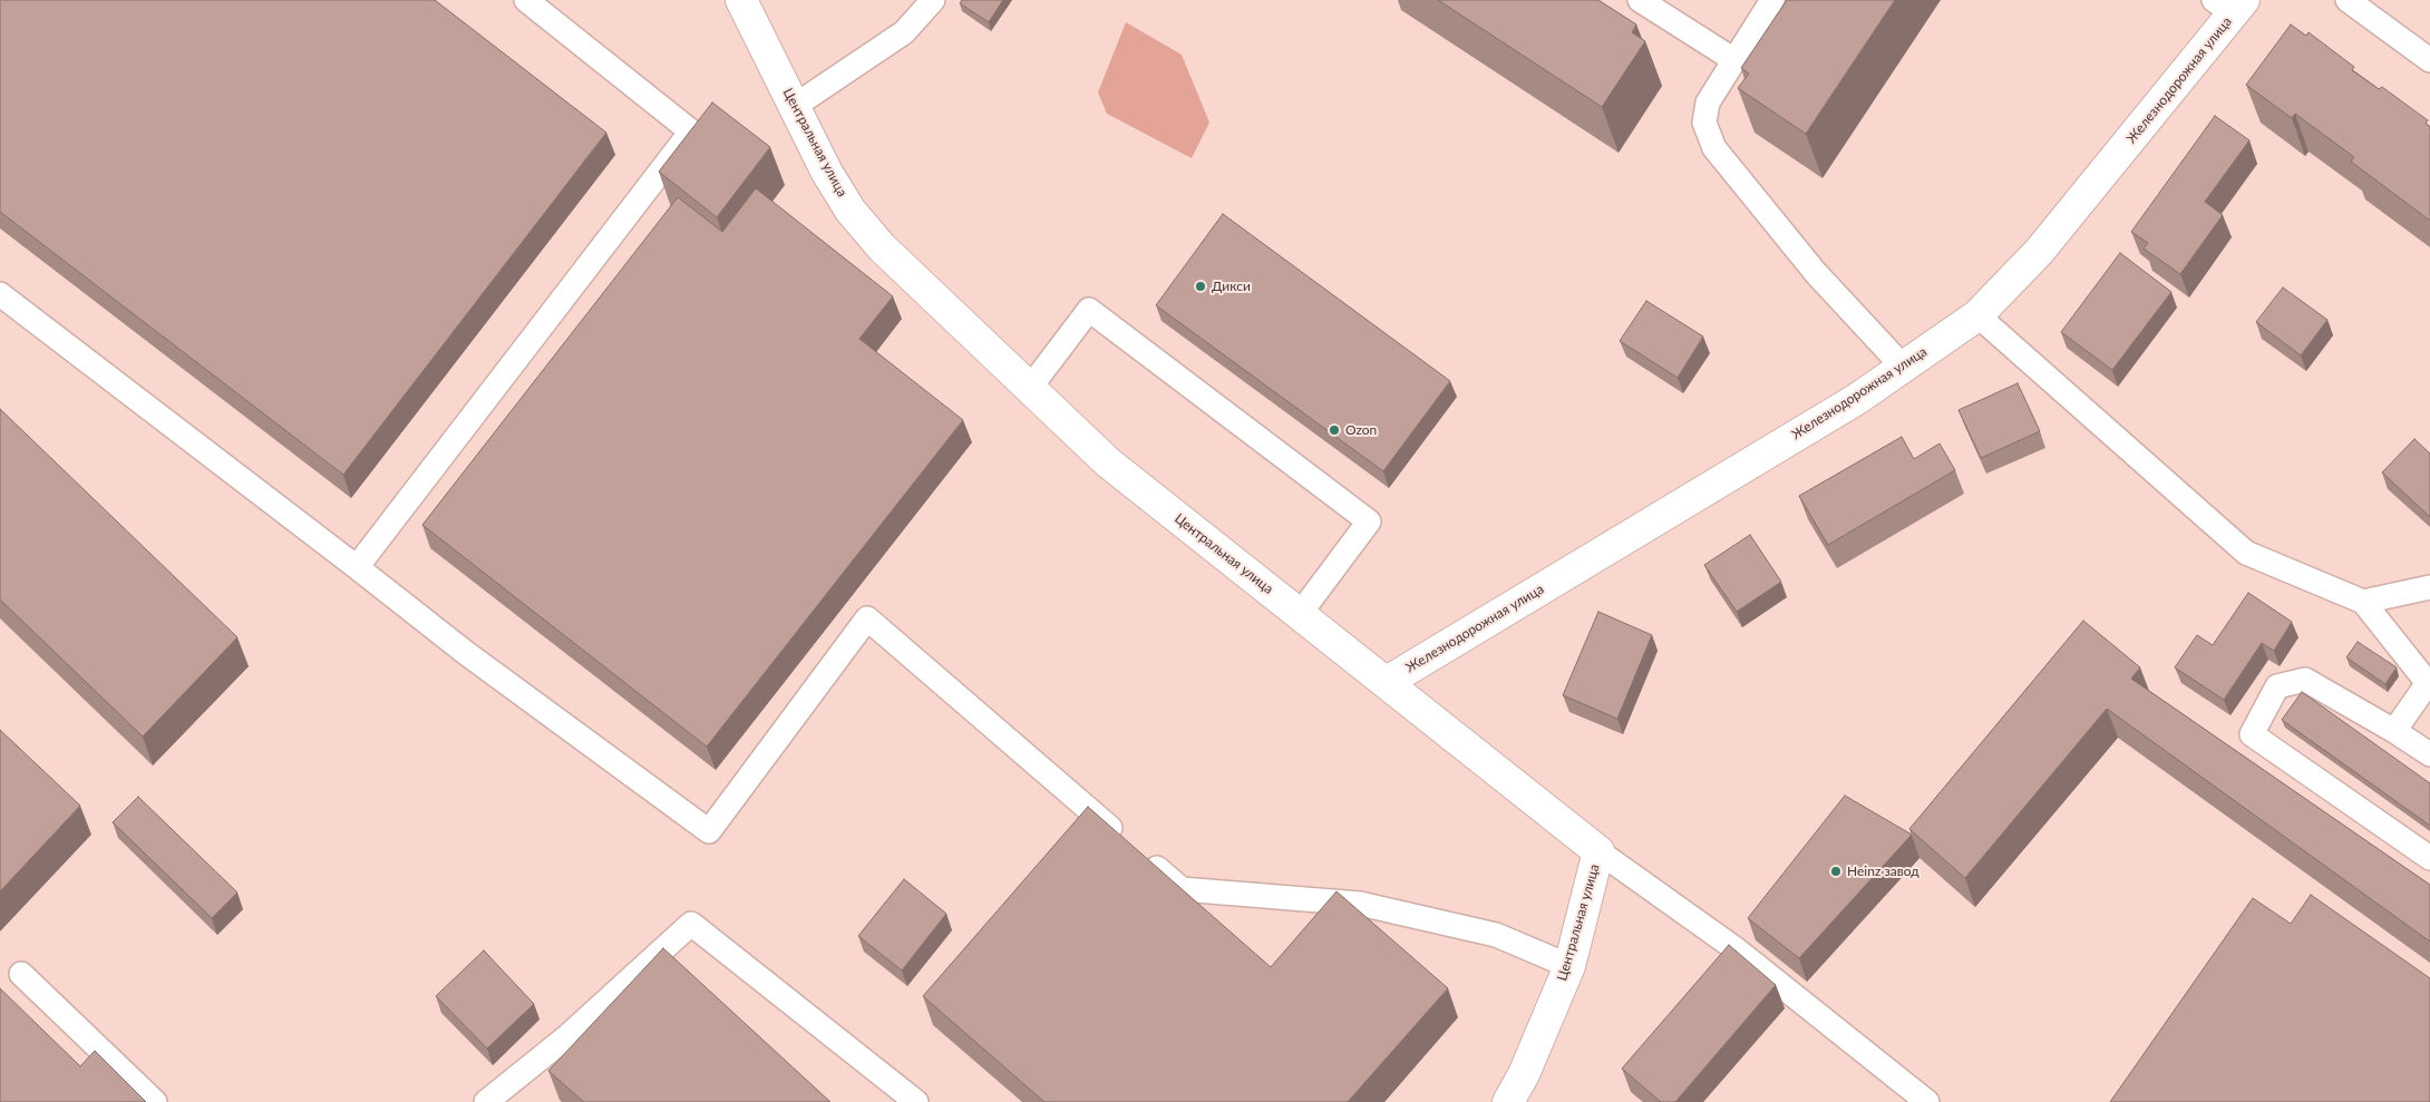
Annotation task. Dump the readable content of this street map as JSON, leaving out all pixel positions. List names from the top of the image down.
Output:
{
  "streets": {
    "street": ["Железнодорожная улица", "Центральная улица"]
  },
  "crossings": [
    ["Железнодорожная улица", "Центральная улица"]
  ],
  "places": ["Дикси", "Ozon", "Heinz завод"]
}
